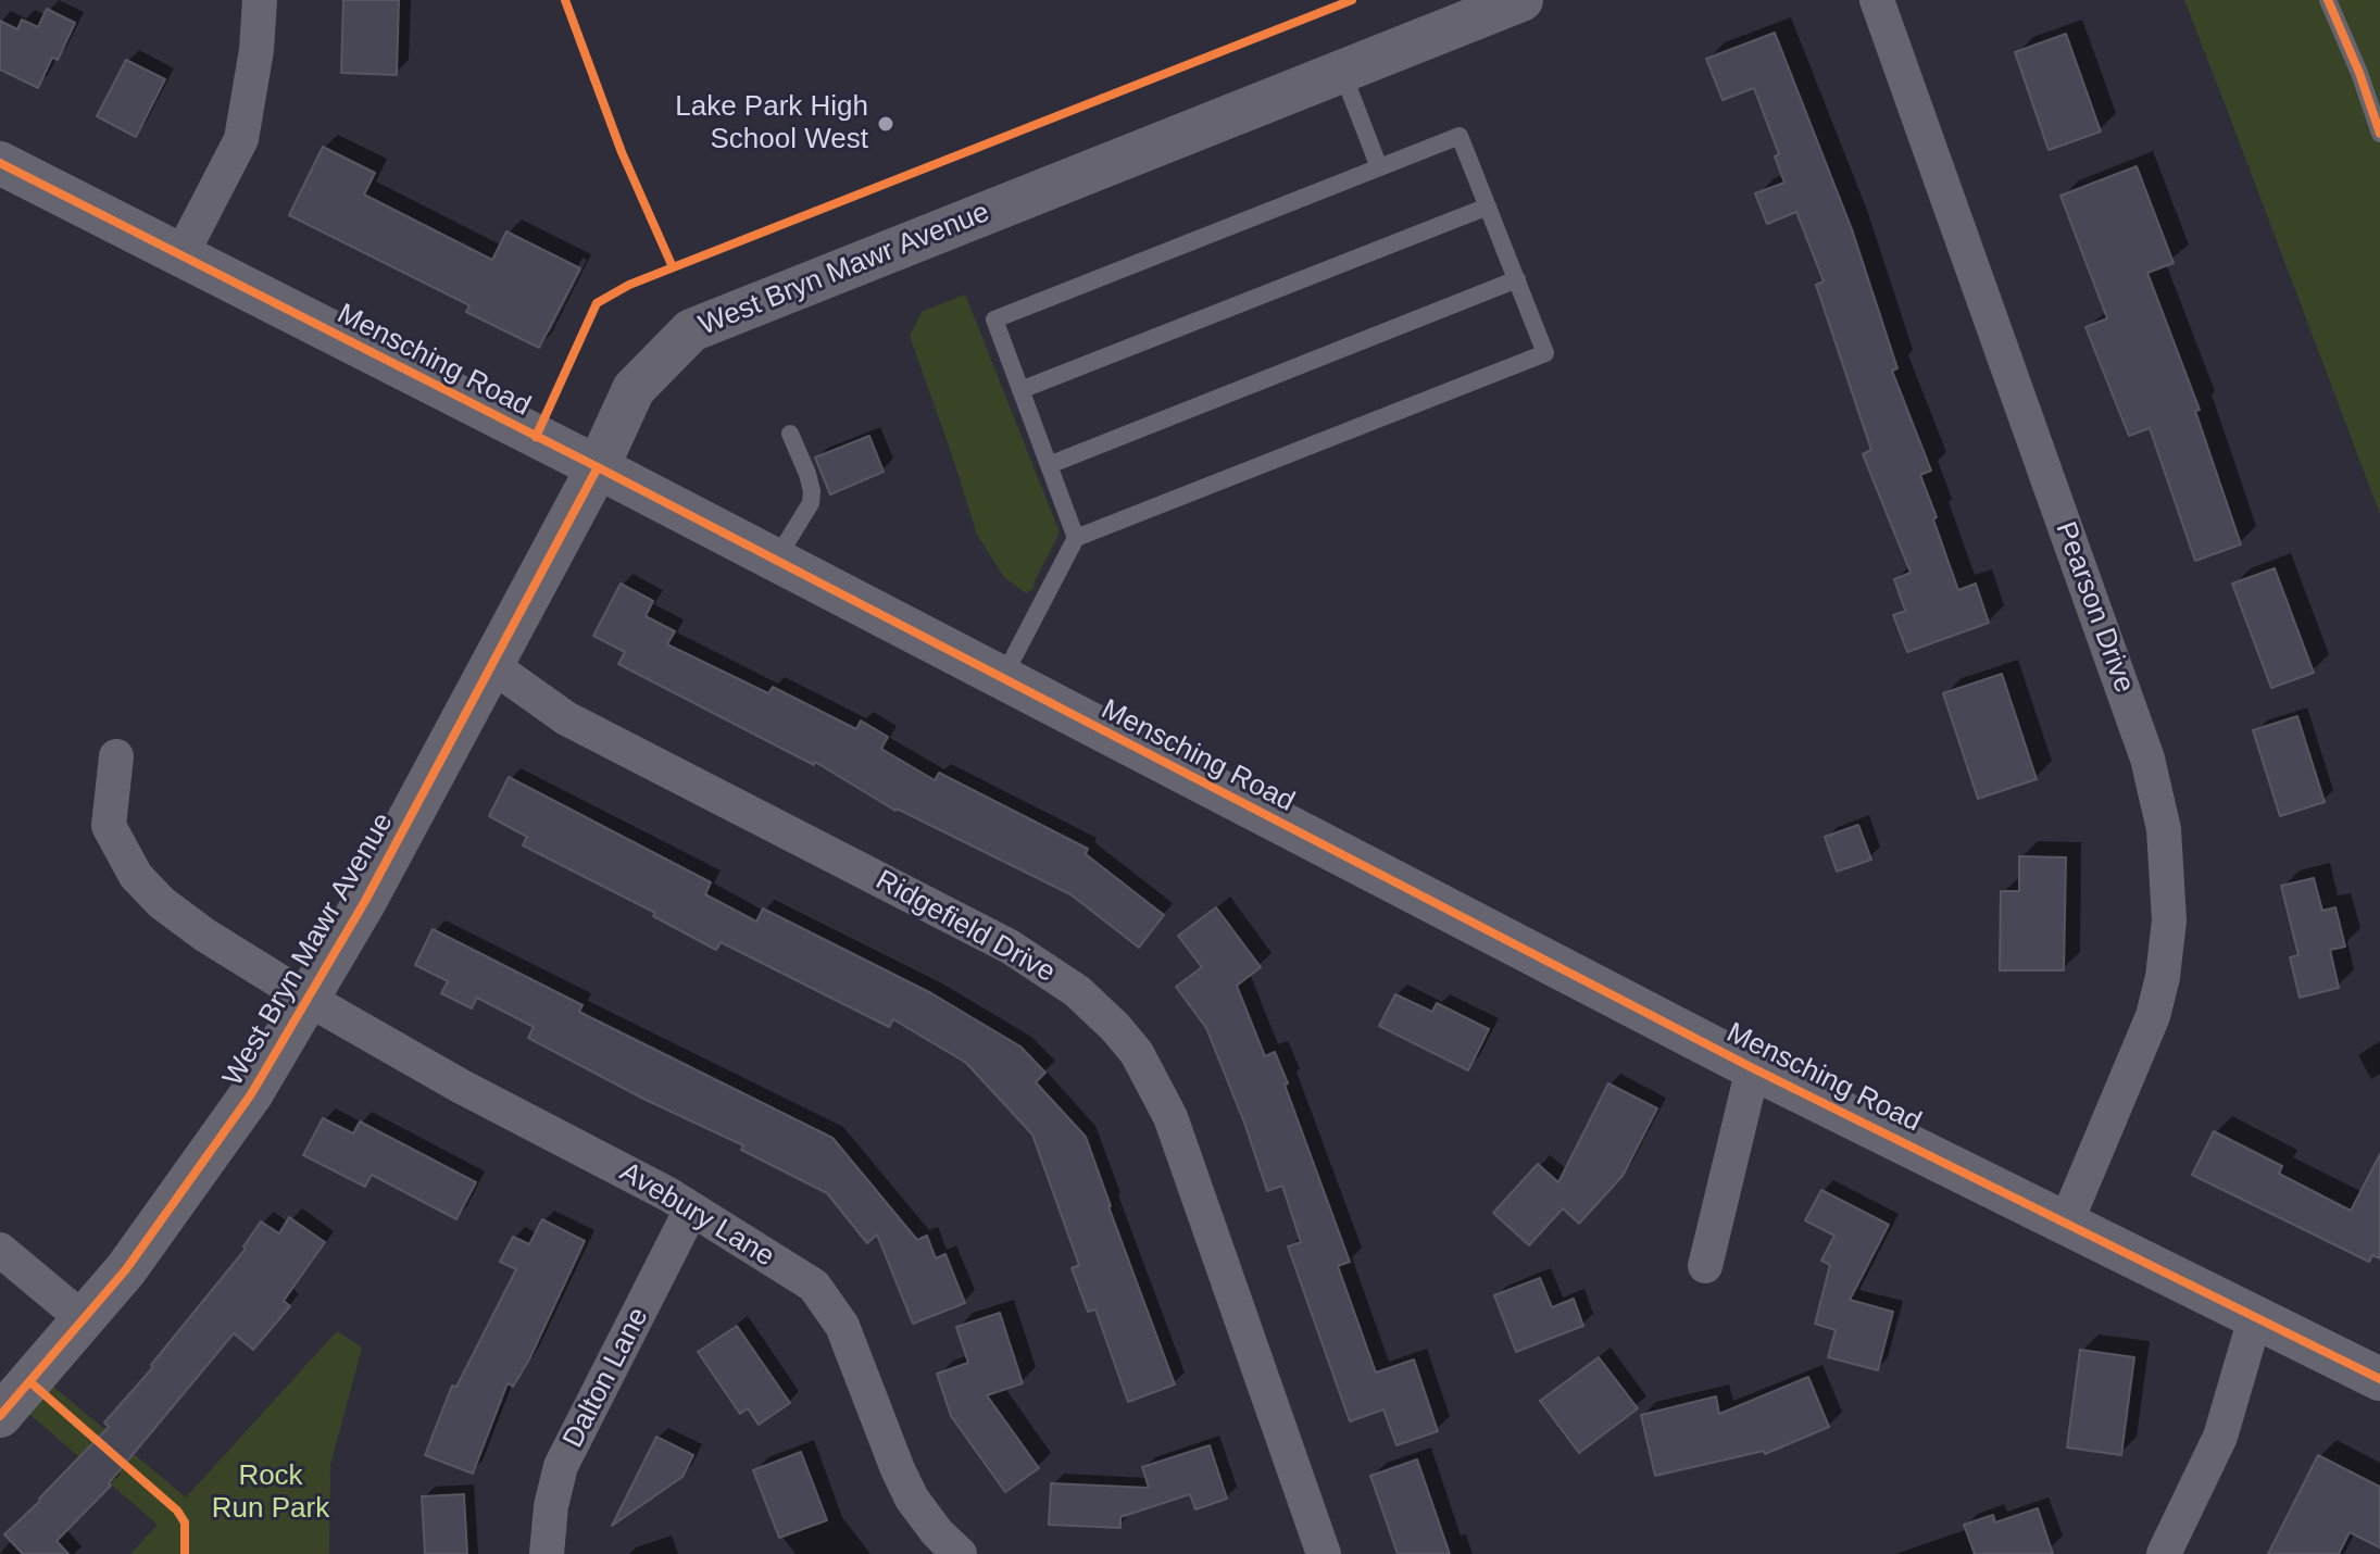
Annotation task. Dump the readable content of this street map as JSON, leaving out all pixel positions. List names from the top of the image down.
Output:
{
  "streets": {
    "street": [
      "West Bryn Mawr Avenue",
      "Mensching Road",
      "Pearson Drive",
      "Ridgefield Drive",
      "Avebury Lane",
      "Dalton Lane"
    ]
  },
  "crossings": [
    ["West Bryn Mawr Avenue", "Mensching Road"],
    ["West Bryn Mawr Avenue", "Ridgefield Drive"],
    ["West Bryn Mawr Avenue", "Avebury Lane"],
    ["Mensching Road", "Pearson Drive"],
    ["Avebury Lane", "Dalton Lane"]
  ],
  "parks": ["Rock Run Park"],
  "places": ["Lake Park High School West"]
}
